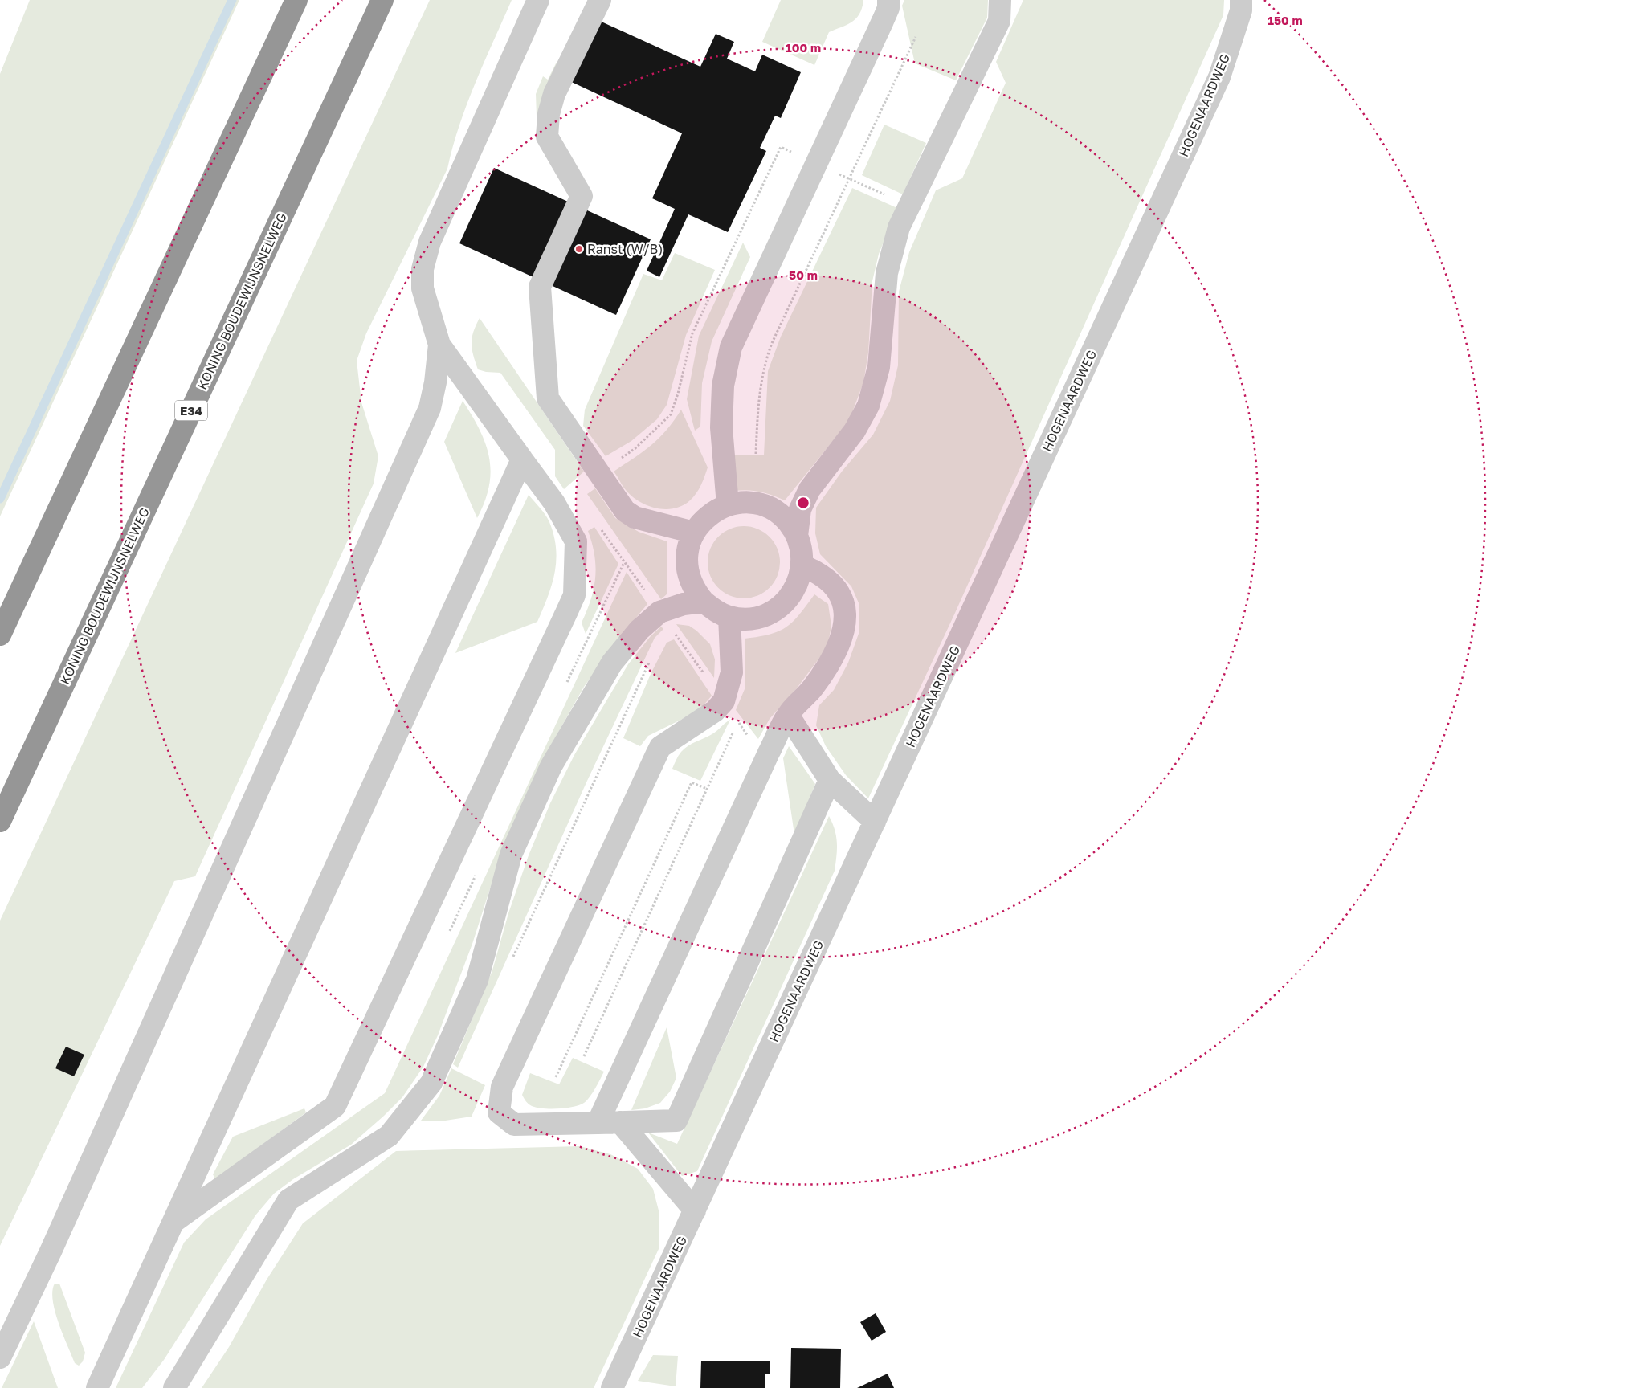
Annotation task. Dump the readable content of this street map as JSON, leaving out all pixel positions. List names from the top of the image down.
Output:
{
  "streets": {
    "highway": ["KONING BOUDEWIJNSNELWEG", "E34"],
    "street": ["HOGENAARDWEG"]
  },
  "places": ["Ranst (W/B)"],
  "rings": ["150 m", "100 m", "50 m"]
}
